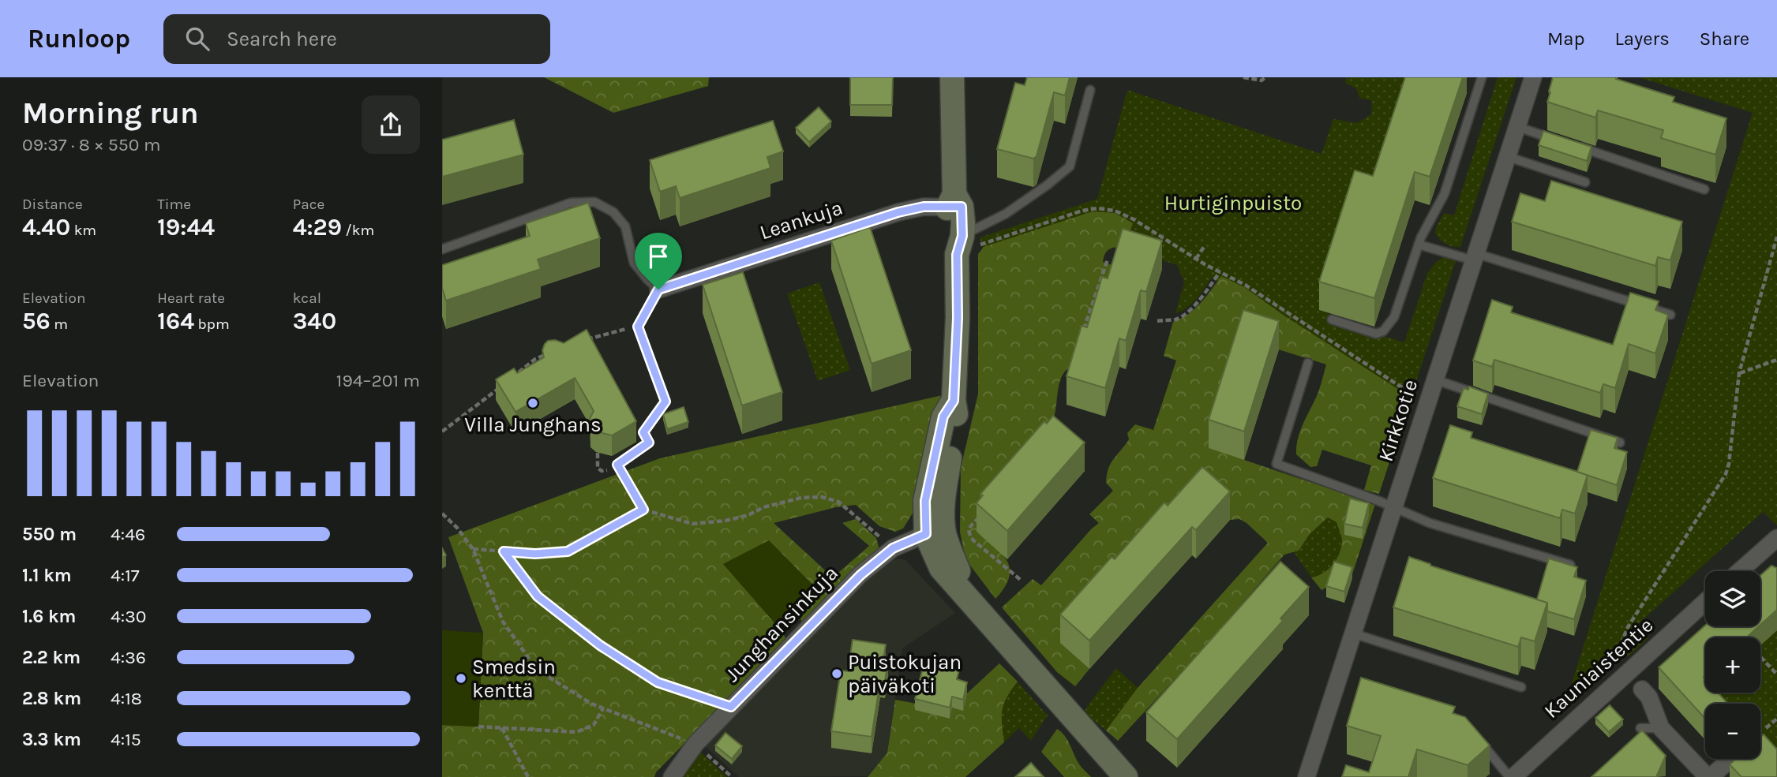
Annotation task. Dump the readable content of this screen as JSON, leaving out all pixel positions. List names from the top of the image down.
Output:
{
  "streets": {
    "street": [
      "Leankuja",
      "Kirkkotie",
      "Junghansinkuja",
      "Kauniaistentie"
    ]
  },
  "parks": ["Hurtiginpuisto"],
  "places": ["Villa Junghans", "Puistokujan päiväkoti", "Smedsin kenttä"],
  "page": {
    "header": "Runloop",
    "search": "Search here",
    "nav": ["Map", "Layers", "Share"],
    "heading": ["Morning run", "09:37 · 8 × 550 m"],
    "stats": [
      ["Distance", "4.40 km"],
      ["Time", "19:44"],
      ["Pace", "4:29 /km"],
      ["Elevation", "56 m"],
      ["Heart rate", "164 bpm"],
      ["kcal", "340"]
    ],
    "chart": ["Elevation", "194–201 m"],
    "list": [
      {
        "name": "550 m",
        "note": "4:46"
      },
      {
        "name": "1.1 km",
        "note": "4:17"
      },
      {
        "name": "1.6 km",
        "note": "4:30"
      },
      {
        "name": "2.2 km",
        "note": "4:36"
      },
      {
        "name": "2.8 km",
        "note": "4:18"
      },
      {
        "name": "3.3 km",
        "note": "4:15"
      }
    ],
    "map_buttons": ["+", "−"]
  }
}
